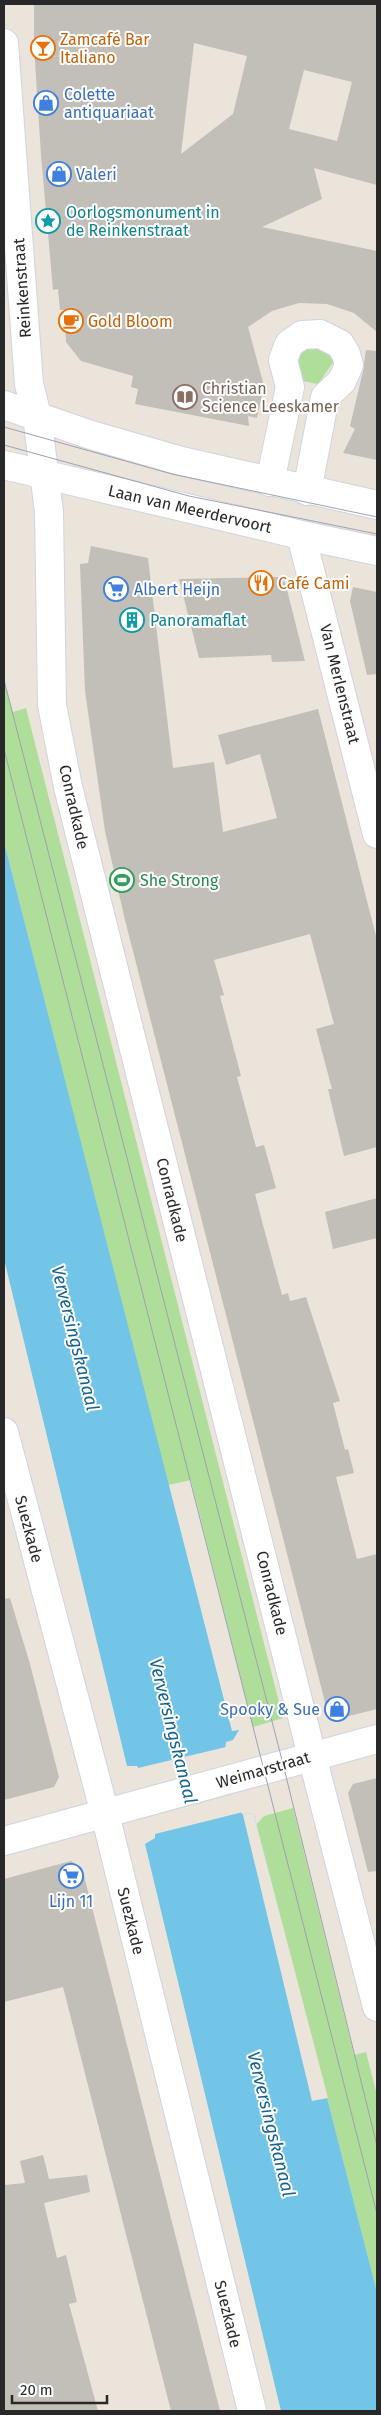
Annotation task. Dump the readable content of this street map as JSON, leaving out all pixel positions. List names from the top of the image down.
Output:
{
  "streets": {
    "street": [
      "Reinkenstraat",
      "Laan van Meerdervoort",
      "Van Merlenstraat",
      "Conradkade",
      "Suezkade",
      "Weimarstraat"
    ]
  },
  "crossings": [
    ["Reinkenstraat", "Conradkade"],
    ["Laan van Meerdervoort", "Van Merlenstraat"],
    ["Laan van Meerdervoort", "Conradkade"],
    ["Conradkade", "Weimarstraat"],
    ["Suezkade", "Weimarstraat"]
  ],
  "water": ["Verversingskanaal"],
  "places": {
    "bar": ["Zamcafé Bar Italiano"],
    "shop": ["Colette antiquariaat", "Valeri", "Spooky & Sue"],
    "place": ["Oorlogsmonument in de Reinkenstraat"],
    "cafe": ["Gold Bloom"],
    "library": ["Christian Science Leeskamer"],
    "restaurant": ["Café Cami"],
    "supermarket": ["Albert Heijn", "Lijn 11"],
    "building": ["Panoramaflat"],
    "sports": ["She Strong"]
  },
  "scale_bar": "20 m"
}
